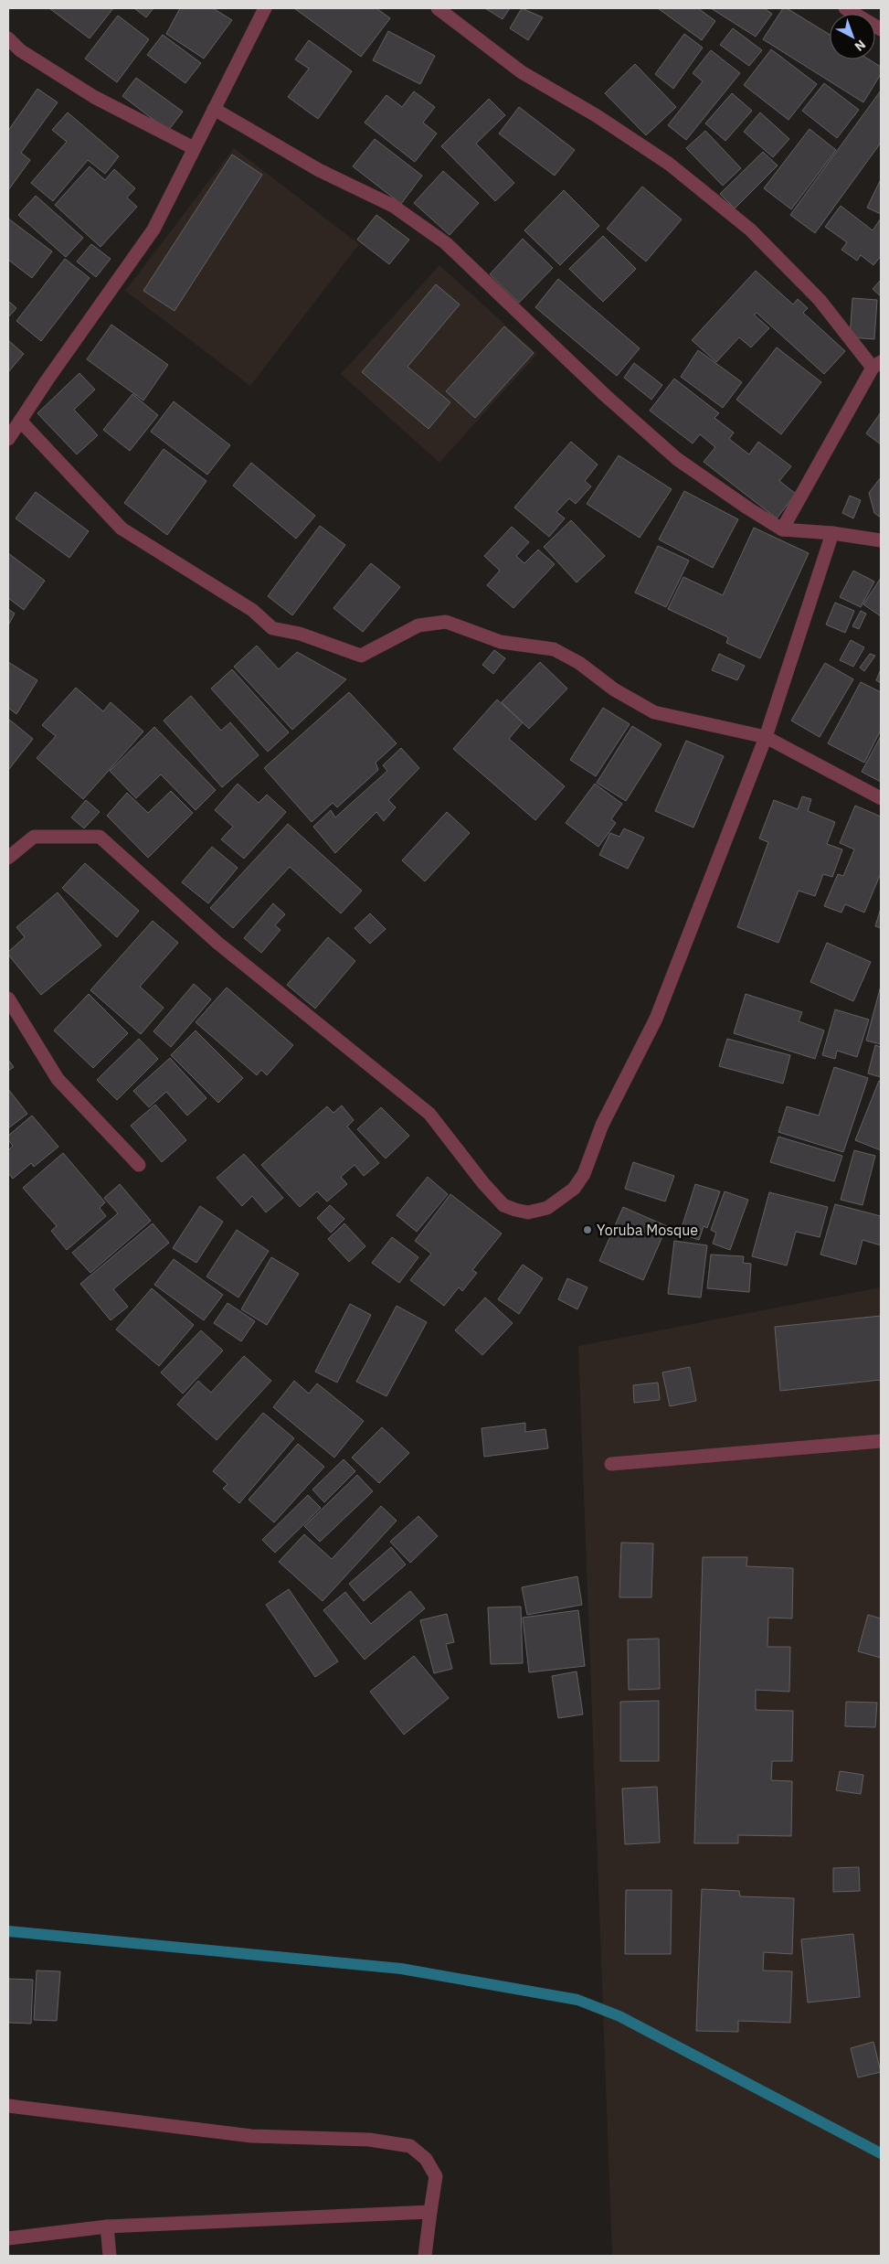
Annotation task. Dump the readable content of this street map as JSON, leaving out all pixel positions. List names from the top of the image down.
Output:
{
  "places": ["Yoruba Mosque"],
  "north": "bottom right"
}
